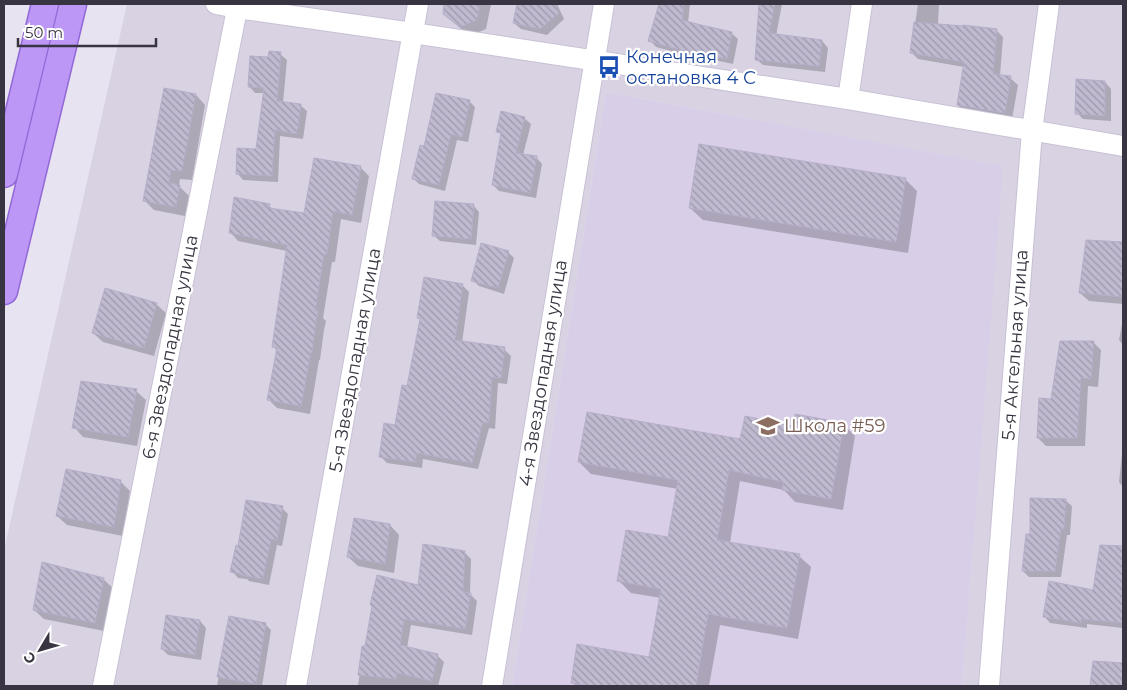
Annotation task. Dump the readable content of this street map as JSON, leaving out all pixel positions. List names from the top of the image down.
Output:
{
  "streets": {
    "street": [
      "5-я Акгельная улица",
      "6-я Звездопадная улица",
      "5-я Звездопадная улица",
      "4-я Звездопадная улица"
    ]
  },
  "places": {
    "bus stop": ["Конечная остановка 4 С"],
    "school or university": ["Школа #59"]
  },
  "scale_bar": "50 m",
  "north": "bottom left"
}
